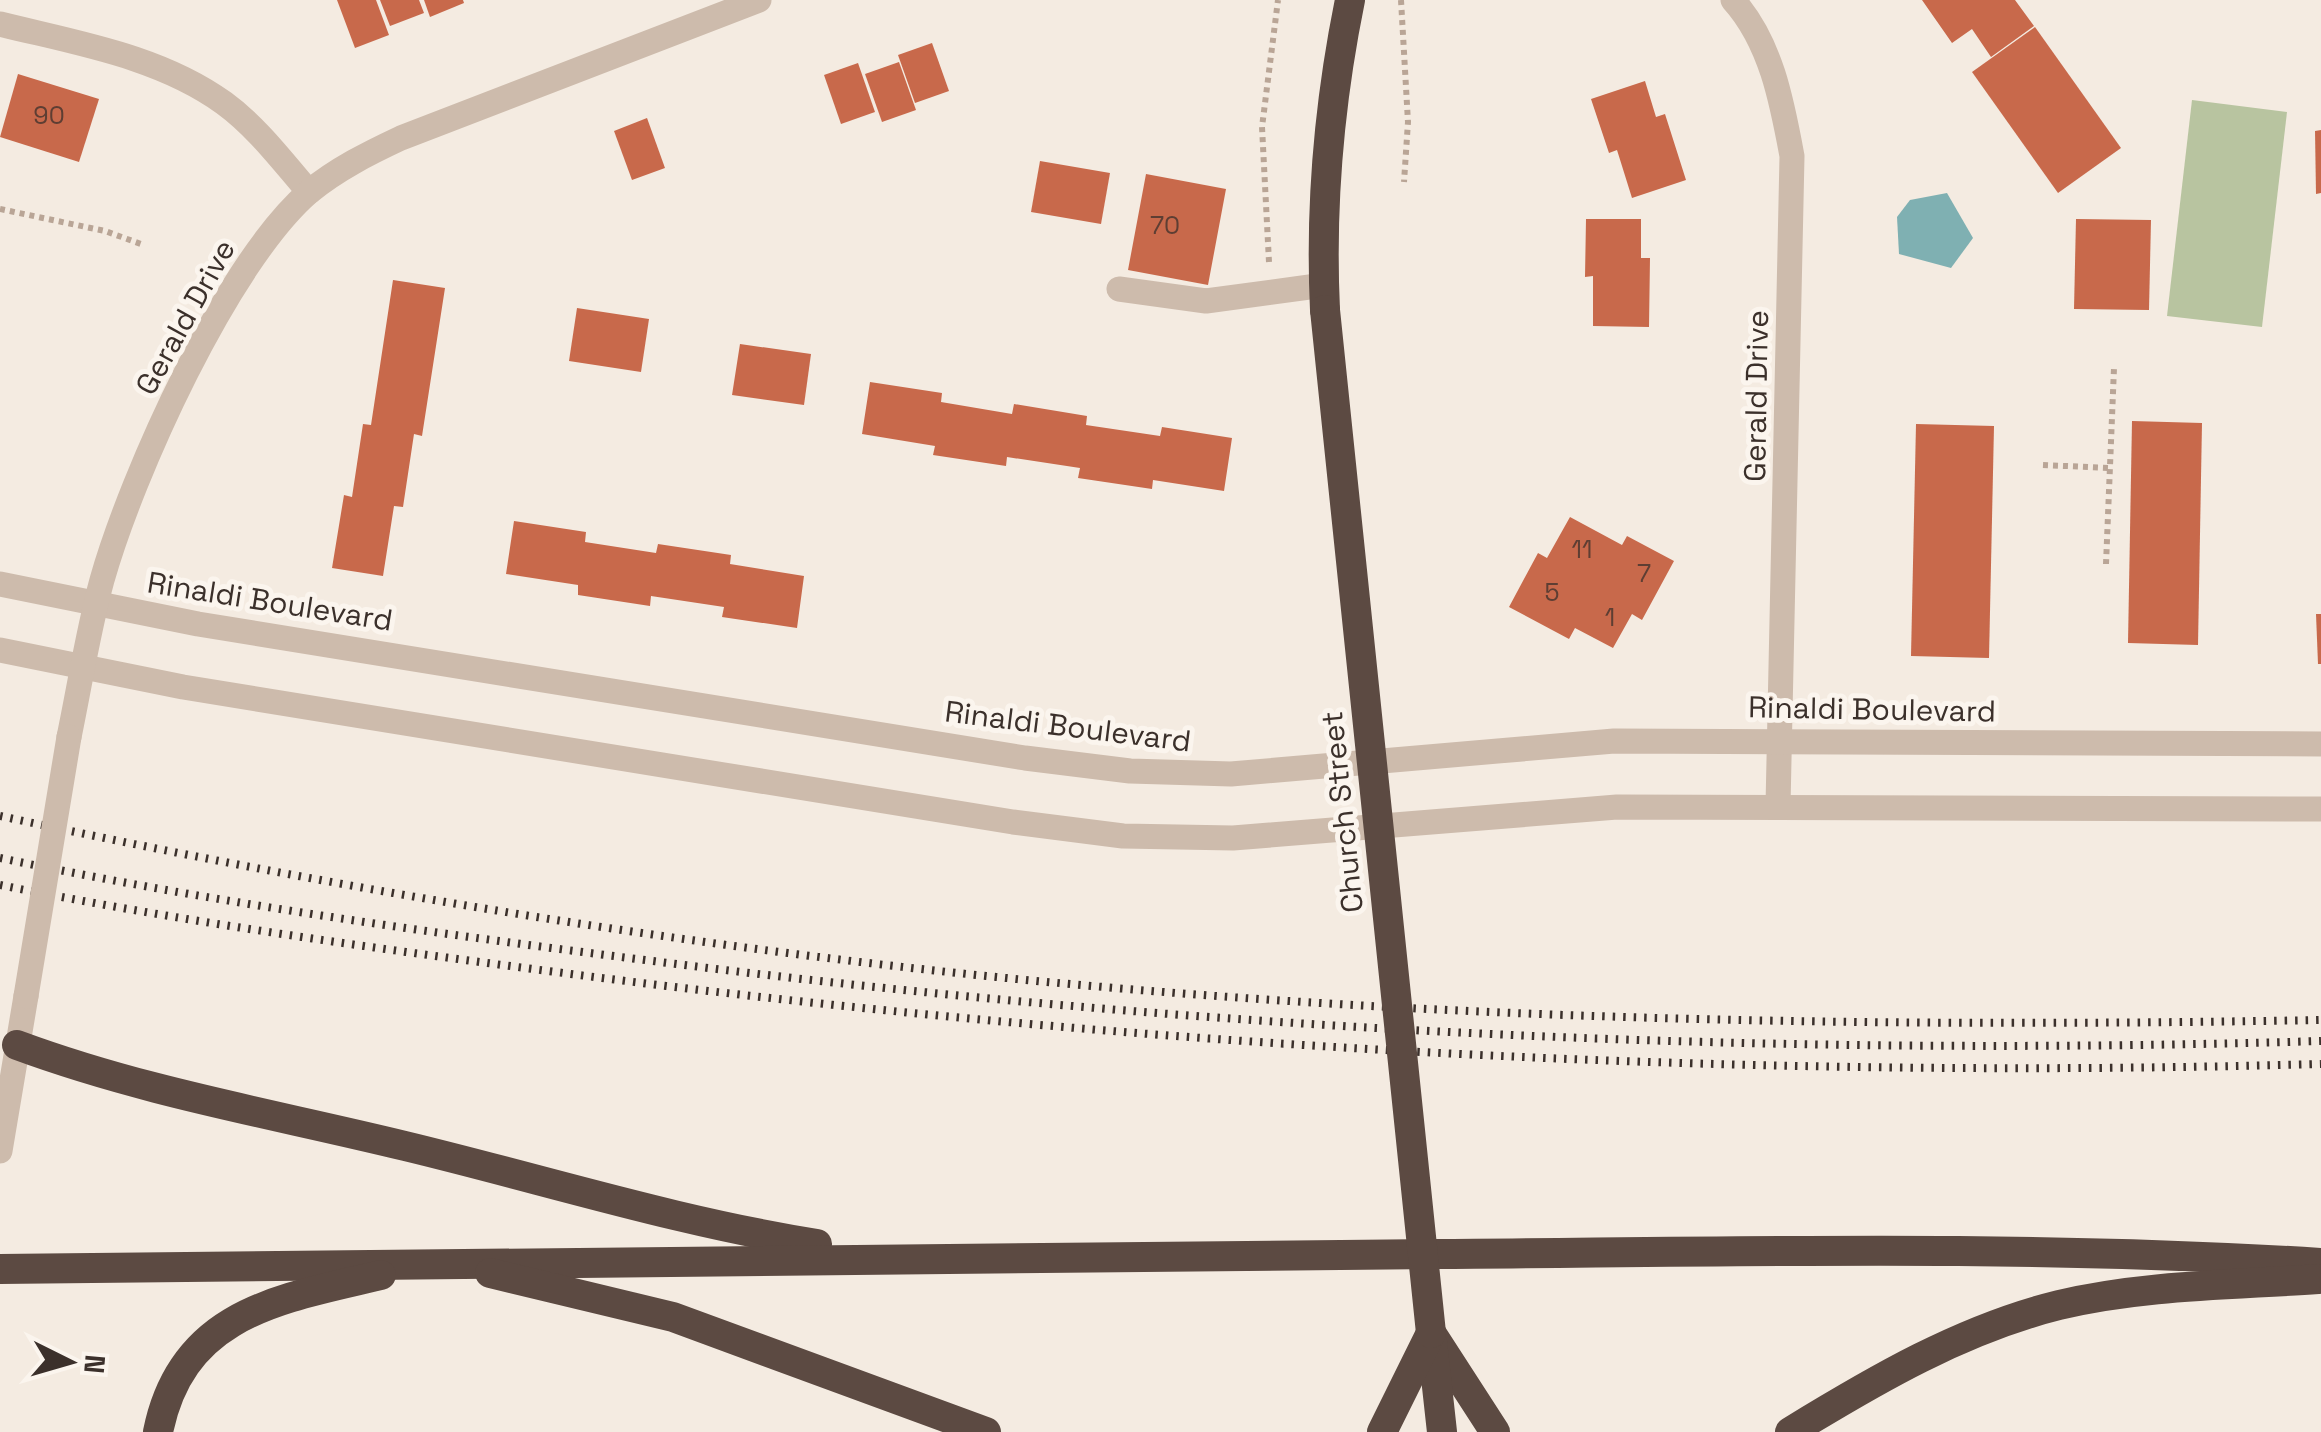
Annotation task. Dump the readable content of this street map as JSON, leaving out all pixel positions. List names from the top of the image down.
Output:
{
  "streets": {
    "highway": ["Church Street"],
    "street": ["Gerald Drive", "Rinaldi Boulevard"]
  },
  "crossings": [
    ["Gerald Drive", "Rinaldi Boulevard"]
  ],
  "house_numbers": [
    "90",
    "70",
    "11",
    "7",
    "5",
    "1"
  ],
  "north": "right"
}
